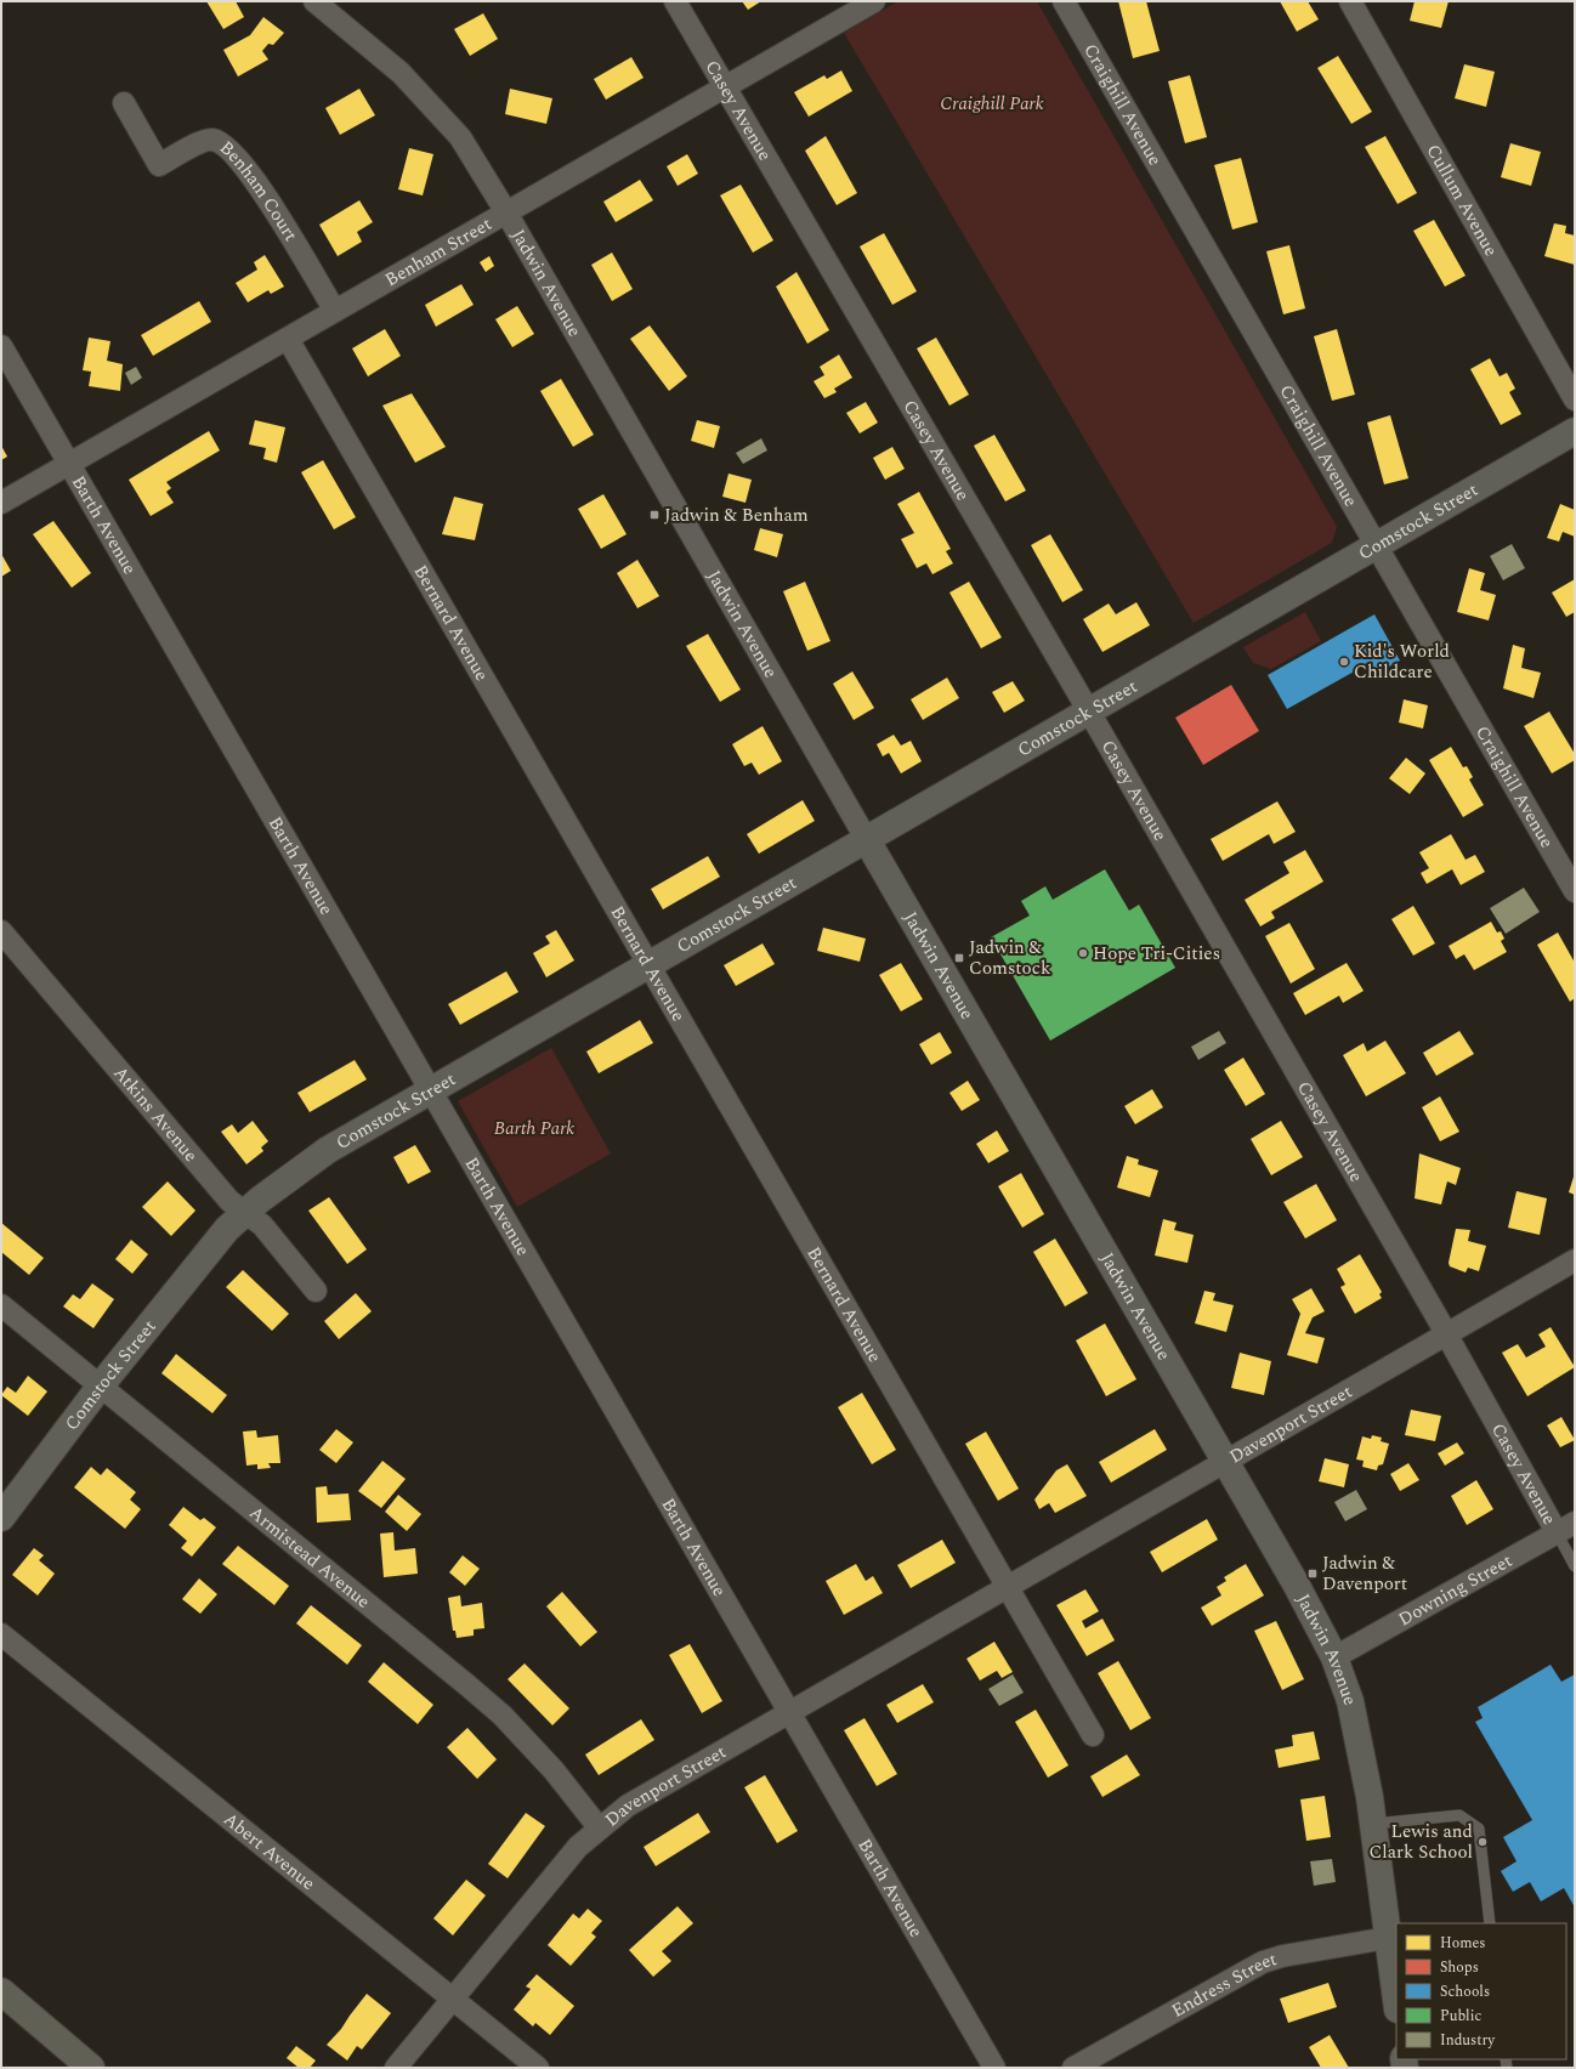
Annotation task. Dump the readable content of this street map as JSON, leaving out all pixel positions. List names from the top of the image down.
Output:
{
  "streets": {
    "street": [
      "Craighill Avenue",
      "Casey Avenue",
      "Benham Court",
      "Cullum Avenue",
      "Benham Street",
      "Jadwin Avenue",
      "Comstock Street",
      "Barth Avenue",
      "Bernard Avenue",
      "Atkins Avenue",
      "Davenport Street",
      "Armistead Avenue",
      "Downing Street",
      "Abert Avenue",
      "Endress Street"
    ]
  },
  "crossings": [
    ["Craighill Avenue", "Comstock Street"],
    ["Casey Avenue", "Benham Street"],
    ["Casey Avenue", "Comstock Street"],
    ["Casey Avenue", "Davenport Street"],
    ["Casey Avenue", "Downing Street"],
    ["Benham Court", "Benham Street"],
    ["Benham Street", "Jadwin Avenue"],
    ["Benham Street", "Barth Avenue"],
    ["Benham Street", "Bernard Avenue"],
    ["Jadwin Avenue", "Comstock Street"],
    ["Jadwin Avenue", "Davenport Street"],
    ["Jadwin Avenue", "Downing Street"],
    ["Jadwin Avenue", "Endress Street"],
    ["Comstock Street", "Barth Avenue"],
    ["Comstock Street", "Bernard Avenue"],
    ["Comstock Street", "Atkins Avenue"],
    ["Comstock Street", "Armistead Avenue"],
    ["Barth Avenue", "Davenport Street"],
    ["Bernard Avenue", "Davenport Street"],
    ["Davenport Street", "Armistead Avenue"],
    ["Davenport Street", "Abert Avenue"]
  ],
  "parks": ["Craighill Park", "Barth Park"],
  "places": {
    "transit": ["Jadwin & Benham", "Jadwin & Comstock", "Jadwin & Davenport"],
    "other": ["Kid's World Childcare", "Hope Tri-Cities", "Lewis and Clark School"]
  },
  "legend": [
    "Homes",
    "Shops",
    "Schools",
    "Public",
    "Industry"
  ]
}
